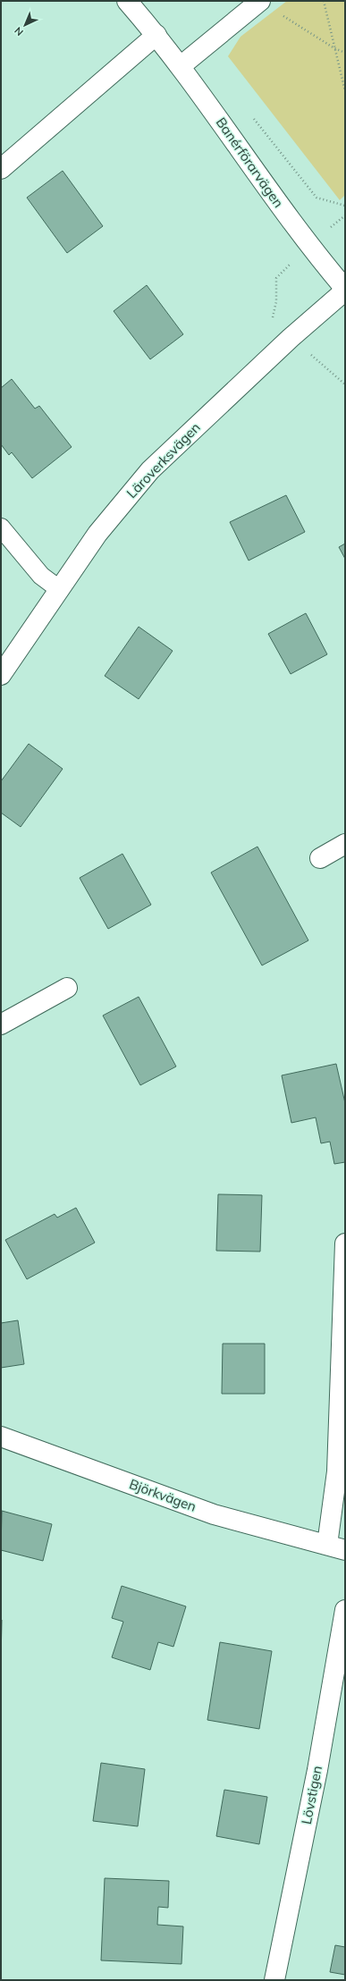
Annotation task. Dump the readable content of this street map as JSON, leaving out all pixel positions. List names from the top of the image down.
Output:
{
  "streets": {
    "street": [
      "Banérförarvägen",
      "Läroverksvägen",
      "Björkvägen",
      "Lövstigen"
    ]
  },
  "crossings": [
    ["Banérförarvägen", "Läroverksvägen"]
  ],
  "north": "bottom left"
}
